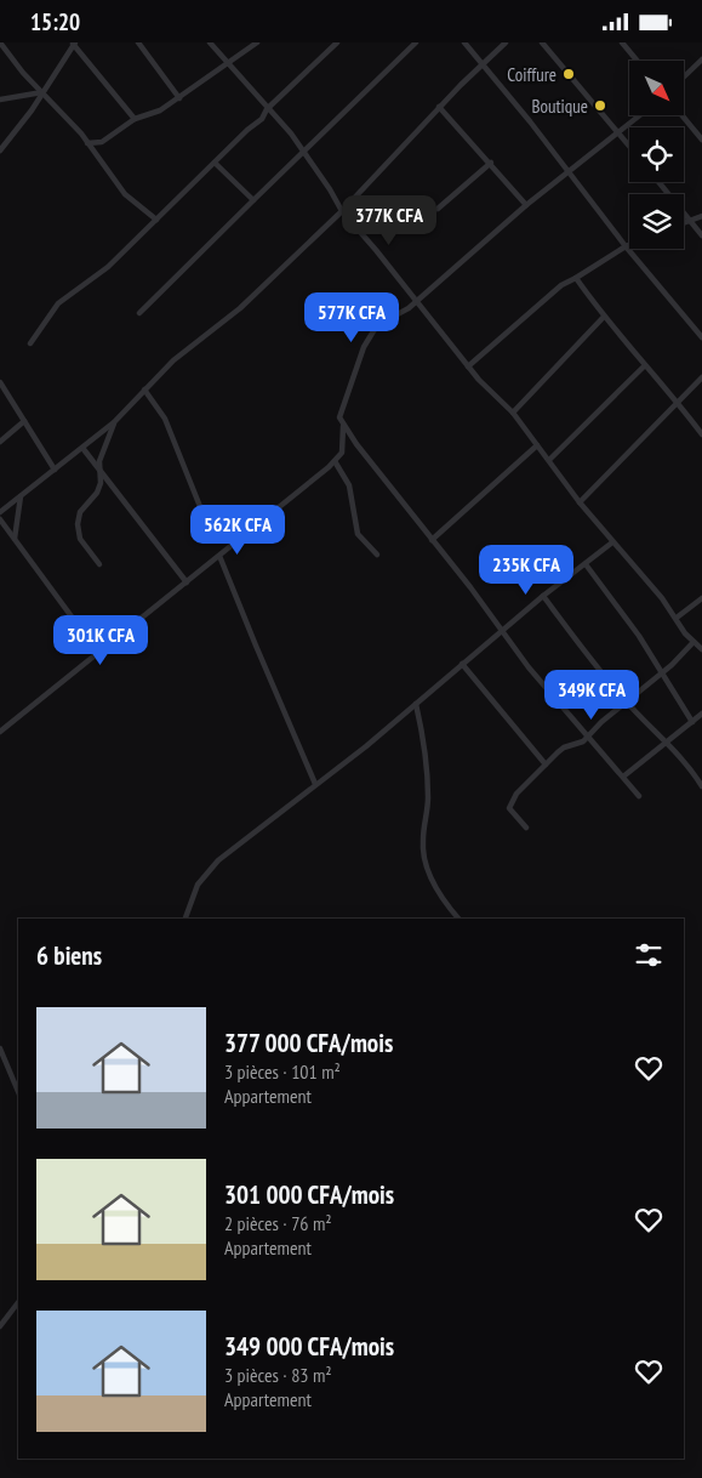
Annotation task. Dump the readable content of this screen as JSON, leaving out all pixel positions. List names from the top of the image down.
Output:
{
  "places": ["Coiffure", "Boutique"],
  "north": "bottom right",
  "page": {
    "status": "15:20",
    "price": [
      "377K CFA",
      "577K CFA",
      "562K CFA",
      "235K CFA",
      "301K CFA",
      "349K CFA"
    ],
    "heading": "6 biens",
    "list": [
      {
        "name": "377 000 CFA/mois",
        "note": "3 pièces · 101 m² · Appartement"
      },
      {
        "name": "301 000 CFA/mois",
        "note": "2 pièces · 76 m² · Appartement"
      },
      {
        "name": "349 000 CFA/mois",
        "note": "3 pièces · 83 m² · Appartement"
      }
    ]
  }
}
